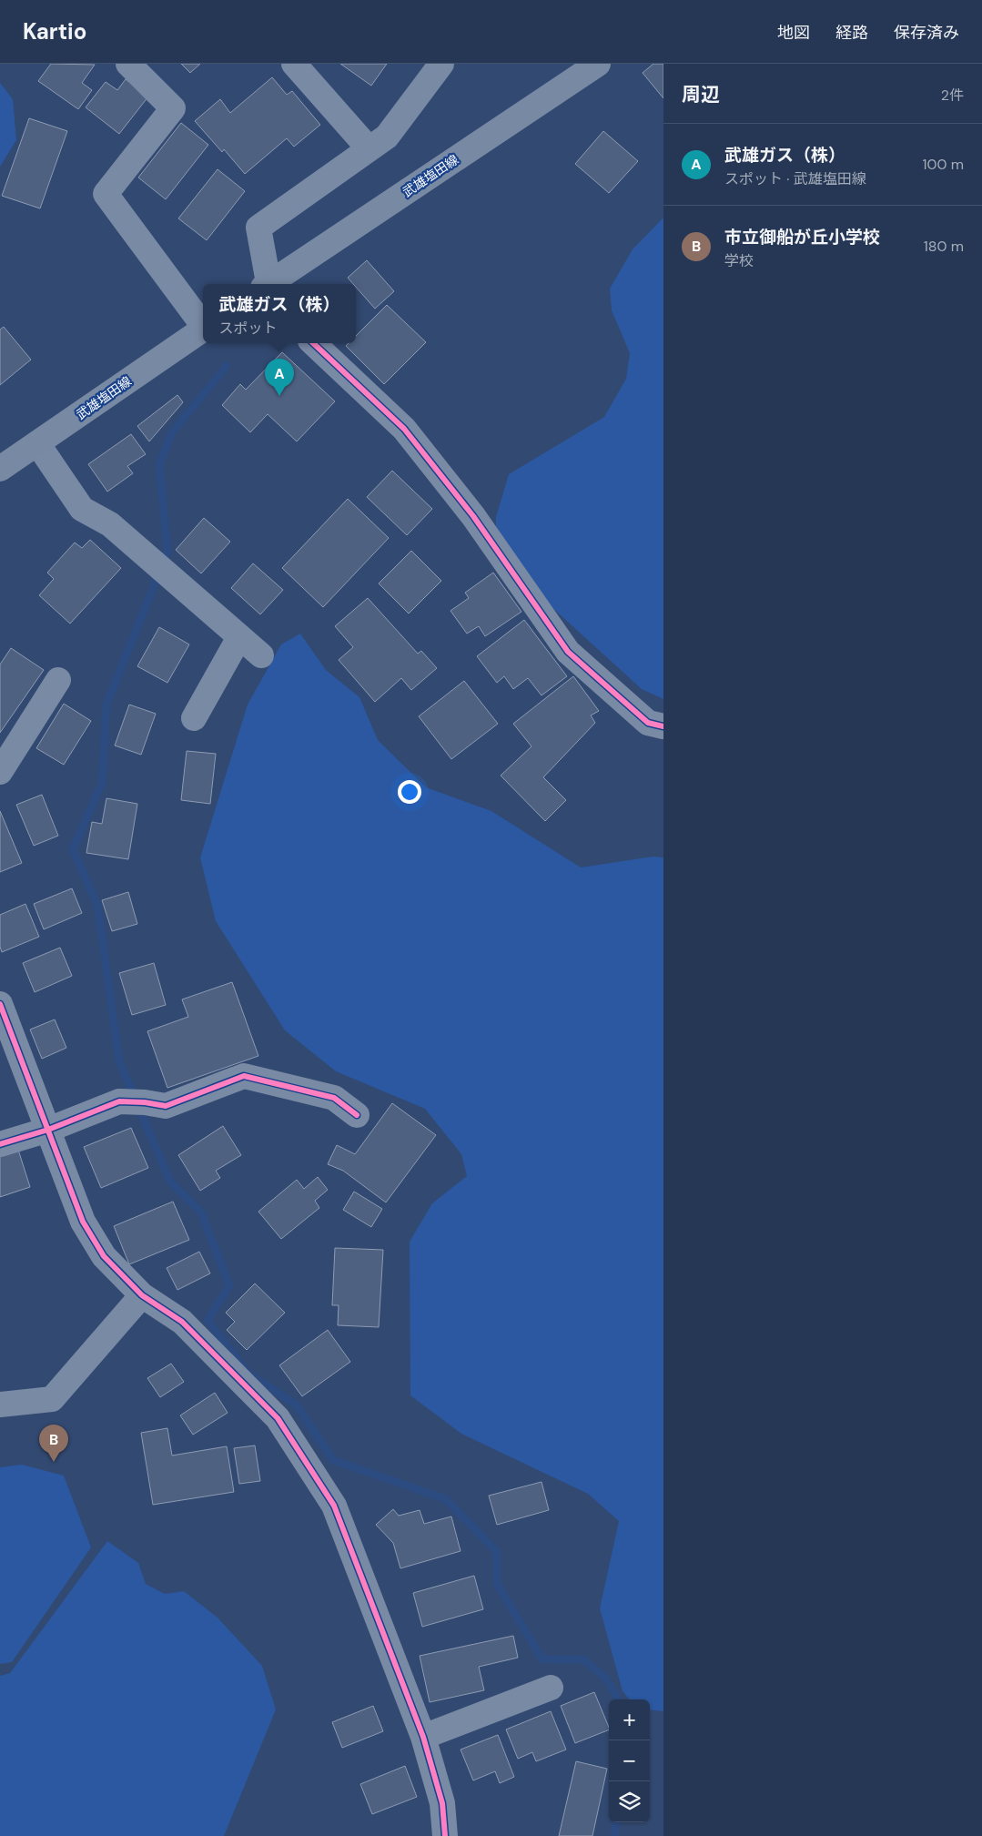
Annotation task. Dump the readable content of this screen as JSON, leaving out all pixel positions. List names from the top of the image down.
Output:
{
  "streets": {
    "main road": ["武雄塩田線"]
  },
  "page": {
    "header": "Kartio",
    "nav": ["地図", "経路", "保存済み"],
    "heading": ["周辺", "2件"],
    "list": [
      {
        "mark": "A",
        "name": "武雄ガス（株）",
        "note": "スポット · 武雄塩田線",
        "value": "100 m"
      },
      {
        "mark": "B",
        "name": "市立御船が丘小学校",
        "note": "学校",
        "value": "180 m"
      }
    ],
    "popup": ["武雄ガス（株）", "スポット"],
    "pins": ["A", "B"],
    "map_buttons": ["+", "−"]
  }
}
